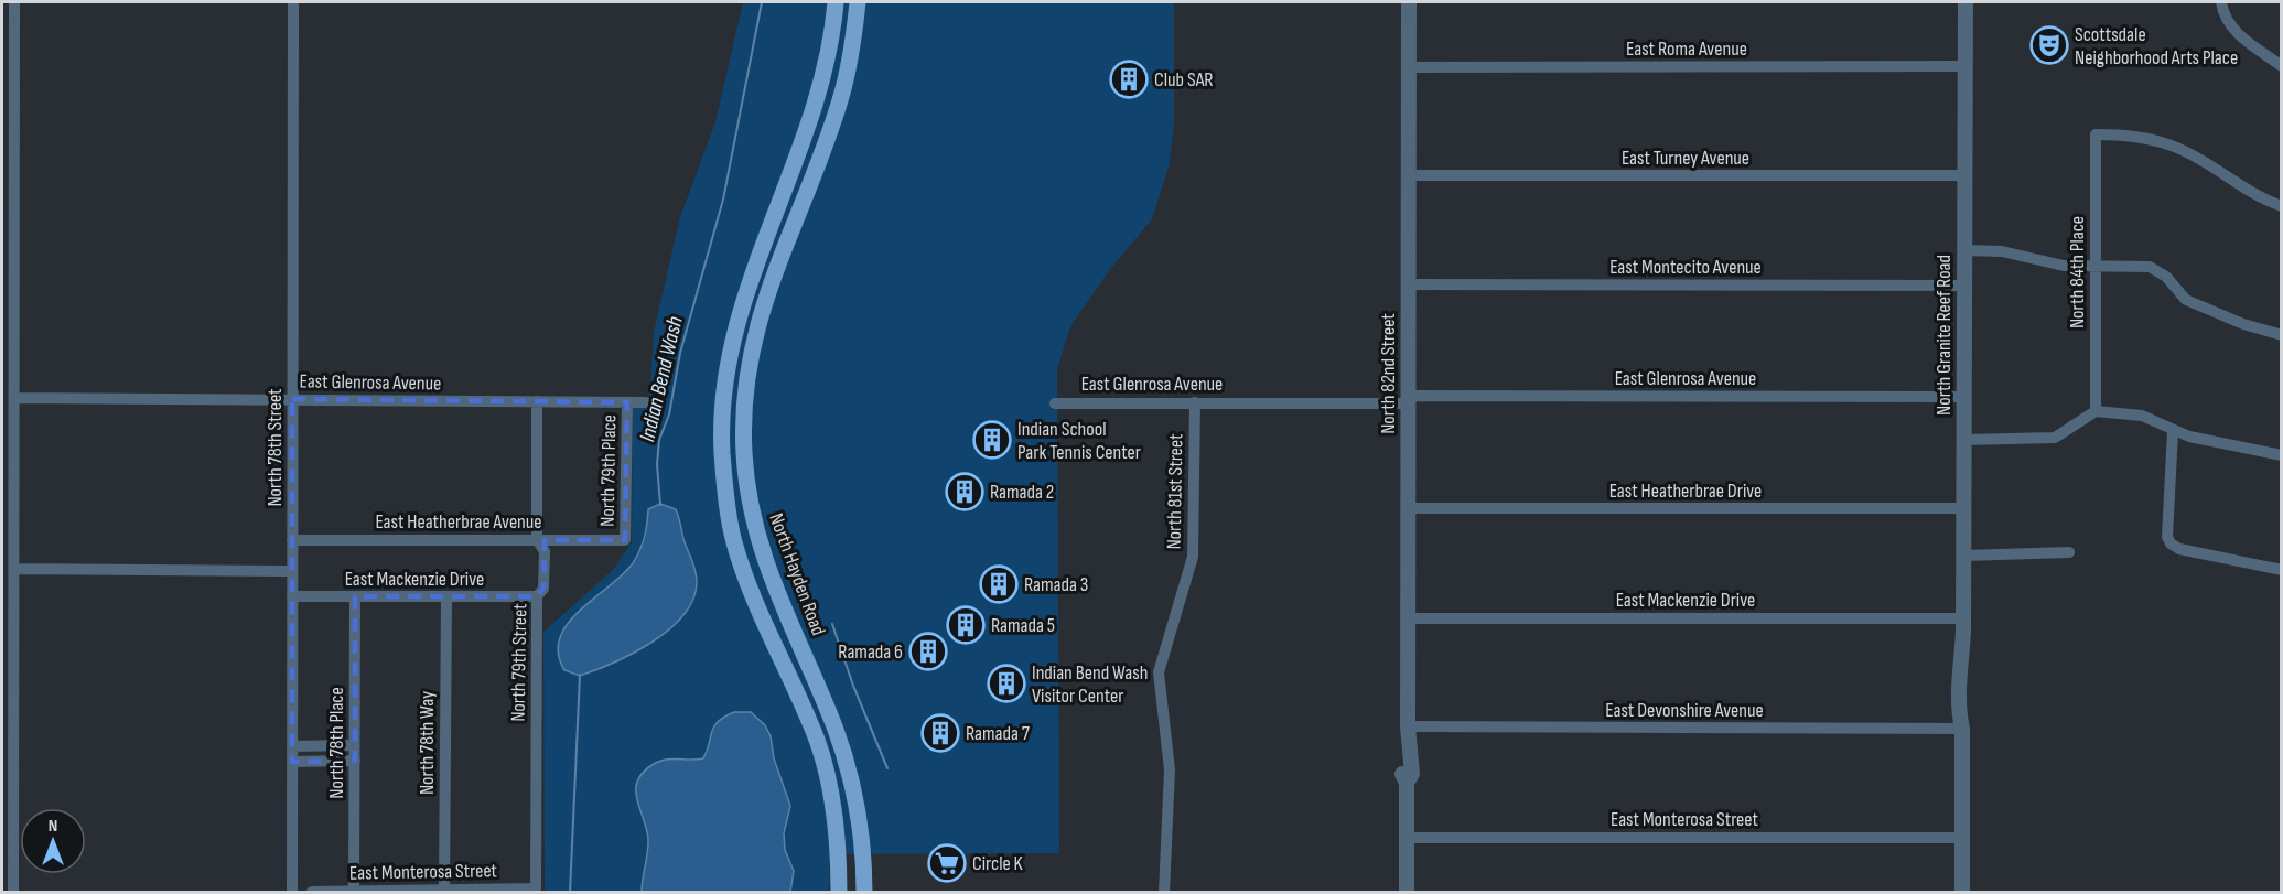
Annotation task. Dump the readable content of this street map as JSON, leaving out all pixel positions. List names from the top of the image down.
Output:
{
  "streets": {
    "main road": ["North Hayden Road"],
    "street": [
      "East Roma Avenue",
      "East Turney Avenue",
      "East Montecito Avenue",
      "North 84th Place",
      "North Granite Reef Road",
      "North 82nd Street",
      "East Glenrosa Avenue",
      "North 78th Street",
      "North 79th Place",
      "East Heatherbrae Drive",
      "North 81st Street",
      "East Heatherbrae Avenue",
      "East Mackenzie Drive",
      "North 79th Street",
      "East Devonshire Avenue",
      "North 78th Place",
      "North 78th Way",
      "East Monterosa Street"
    ]
  },
  "crossings": [
    ["East Roma Avenue", "North Granite Reef Road"],
    ["East Roma Avenue", "North 82nd Street"],
    ["East Turney Avenue", "North Granite Reef Road"],
    ["East Turney Avenue", "North 82nd Street"],
    ["East Montecito Avenue", "North Granite Reef Road"],
    ["East Montecito Avenue", "North 82nd Street"],
    ["North Granite Reef Road", "East Glenrosa Avenue"],
    ["North Granite Reef Road", "East Heatherbrae Drive"],
    ["North Granite Reef Road", "East Mackenzie Drive"],
    ["North Granite Reef Road", "East Devonshire Avenue"],
    ["North Granite Reef Road", "East Monterosa Street"],
    ["North 82nd Street", "East Glenrosa Avenue"],
    ["North 82nd Street", "East Heatherbrae Drive"],
    ["North 82nd Street", "East Mackenzie Drive"],
    ["North 82nd Street", "East Devonshire Avenue"],
    ["North 82nd Street", "East Monterosa Street"],
    ["East Glenrosa Avenue", "North 78th Street"],
    ["East Glenrosa Avenue", "North 79th Place"],
    ["East Glenrosa Avenue", "North 81st Street"],
    ["East Glenrosa Avenue", "North 79th Street"],
    ["North 78th Street", "East Heatherbrae Avenue"],
    ["North 78th Street", "East Mackenzie Drive"],
    ["North 79th Place", "East Heatherbrae Avenue"],
    ["East Heatherbrae Avenue", "North 79th Street"],
    ["East Mackenzie Drive", "North 79th Street"],
    ["East Mackenzie Drive", "North 78th Place"],
    ["East Mackenzie Drive", "North 78th Way"],
    ["North 79th Street", "East Monterosa Street"],
    ["North 78th Place", "East Monterosa Street"],
    ["North 78th Way", "East Monterosa Street"]
  ],
  "water": ["Indian Bend Wash"],
  "places": {
    "theatre": ["Scottsdale Neighborhood Arts Place"],
    "building": [
      "Club SAR",
      "Indian School Park Tennis Center",
      "Ramada 2",
      "Ramada 3",
      "Ramada 5",
      "Ramada 6",
      "Indian Bend Wash Visitor Center",
      "Ramada 7"
    ],
    "supermarket": ["Circle K"]
  },
  "north": "top"
}
